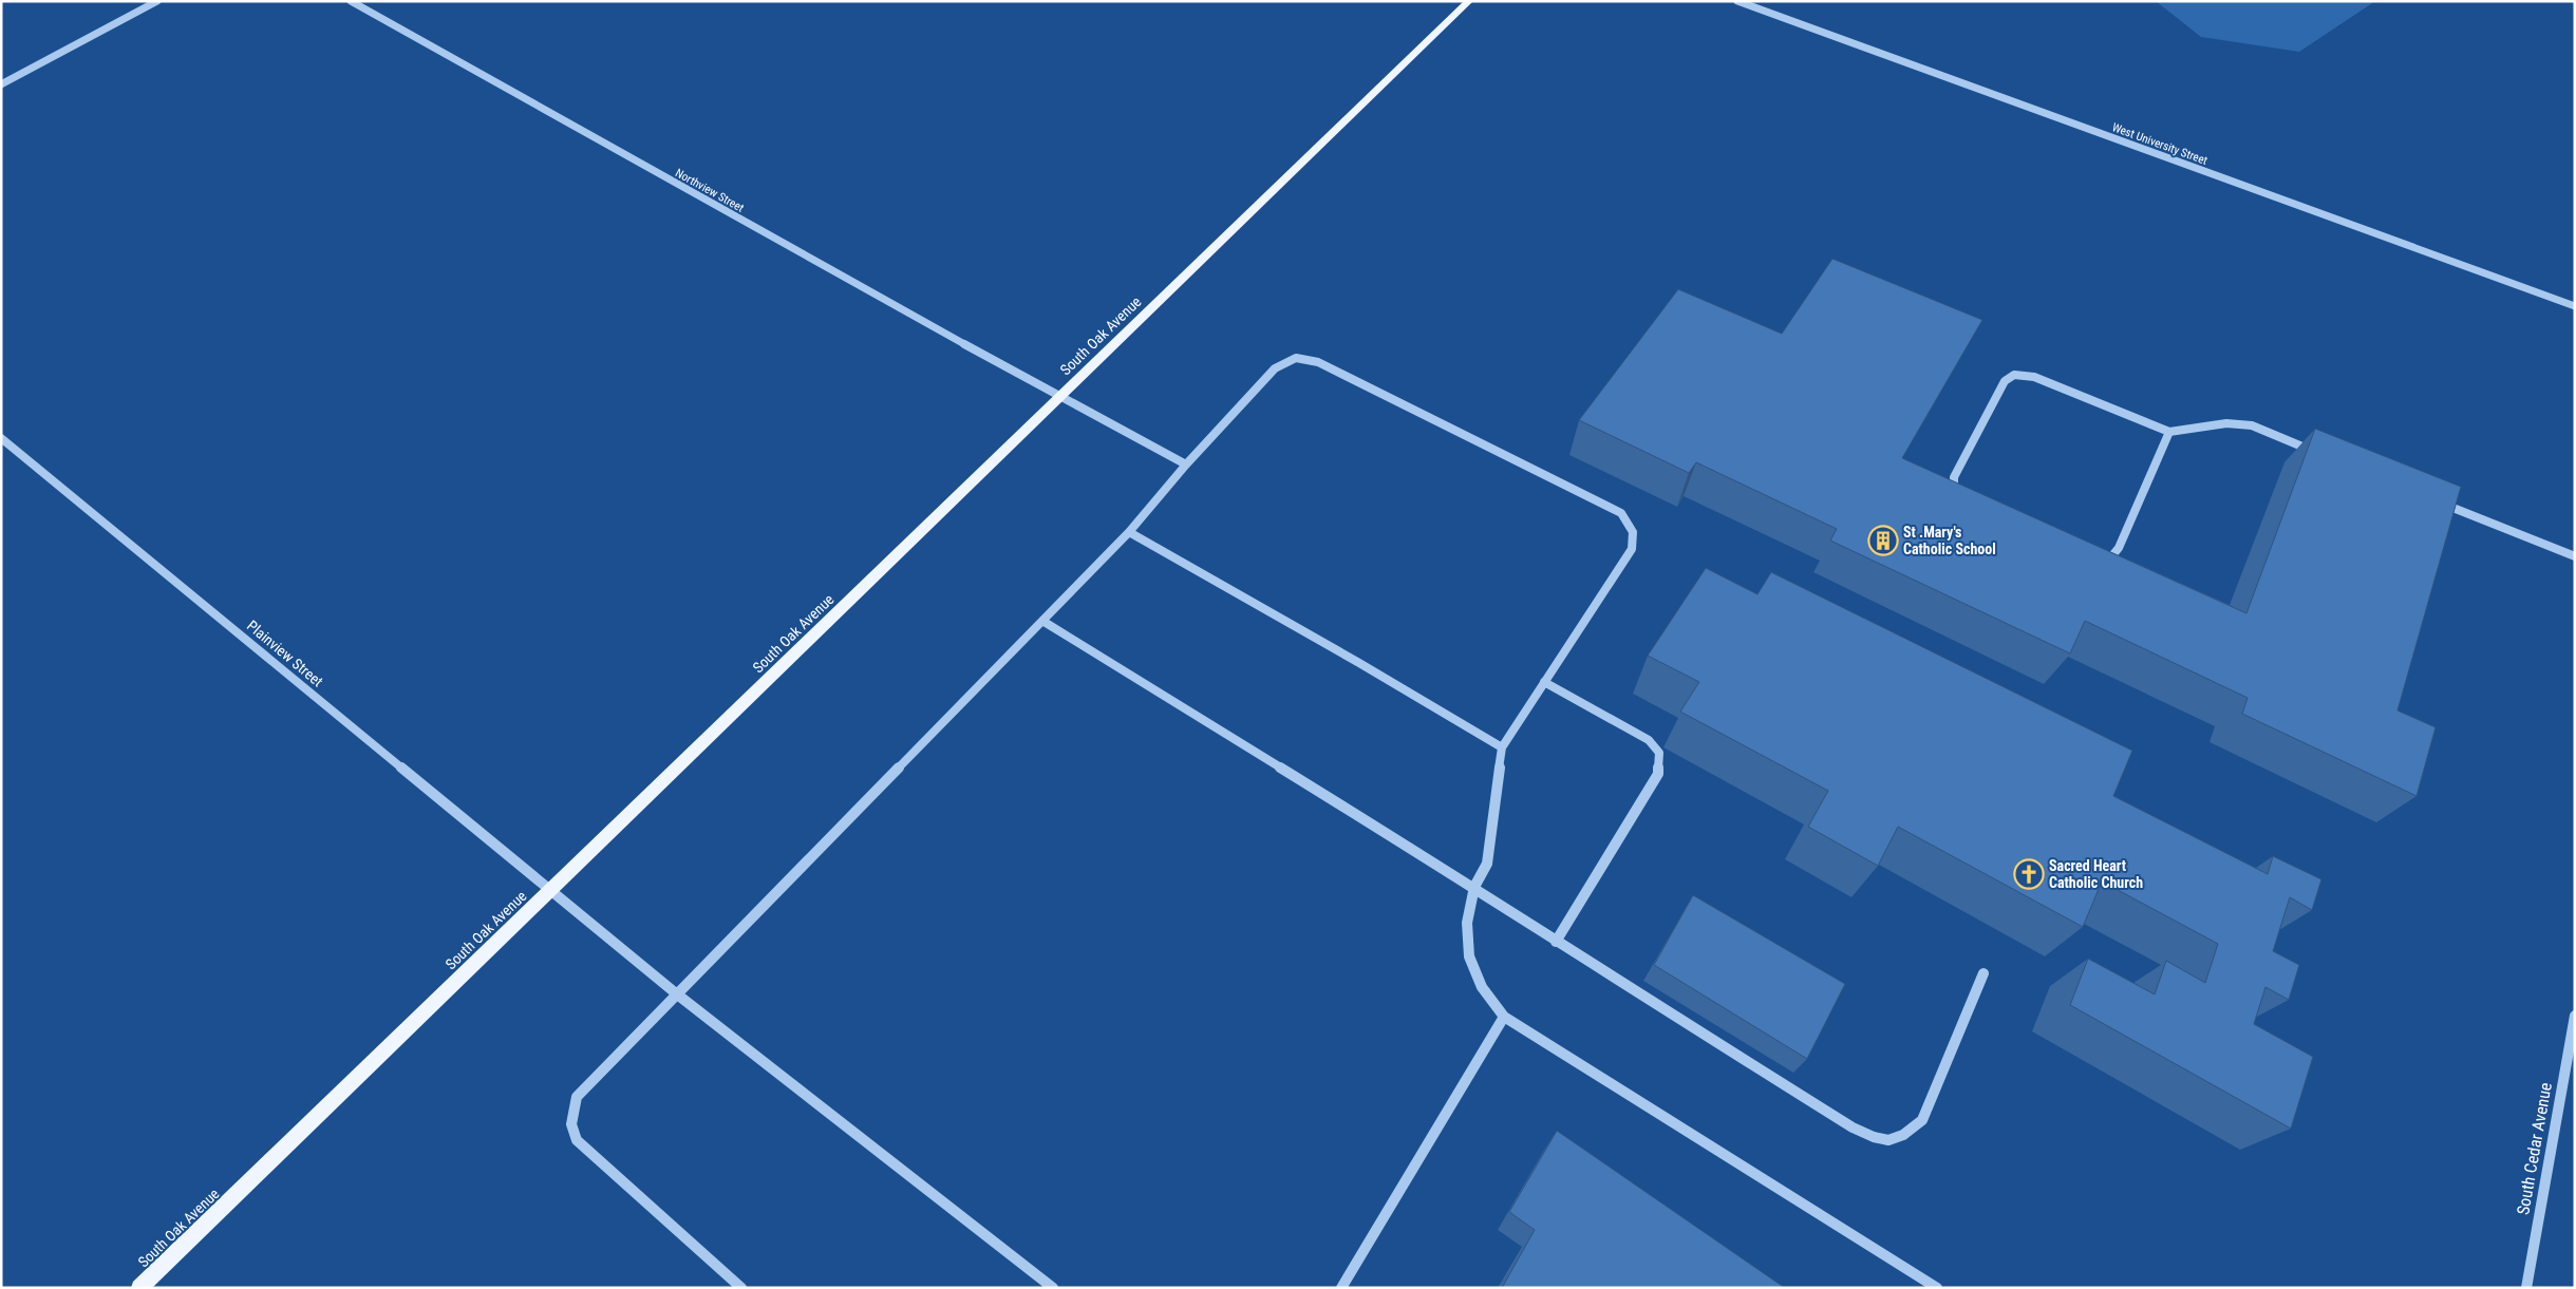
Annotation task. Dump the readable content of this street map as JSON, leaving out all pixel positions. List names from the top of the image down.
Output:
{
  "streets": {
    "main road": ["South Oak Avenue"],
    "street": [
      "West University Street",
      "Northview Street",
      "Plainview Street",
      "South Cedar Avenue"
    ]
  },
  "crossings": [
    ["Northview Street", "South Oak Avenue"],
    ["South Oak Avenue", "Plainview Street"]
  ],
  "places": {
    "building": ["St .Mary's Catholic School"],
    "church": ["Sacred Heart Catholic Church"]
  }
}
